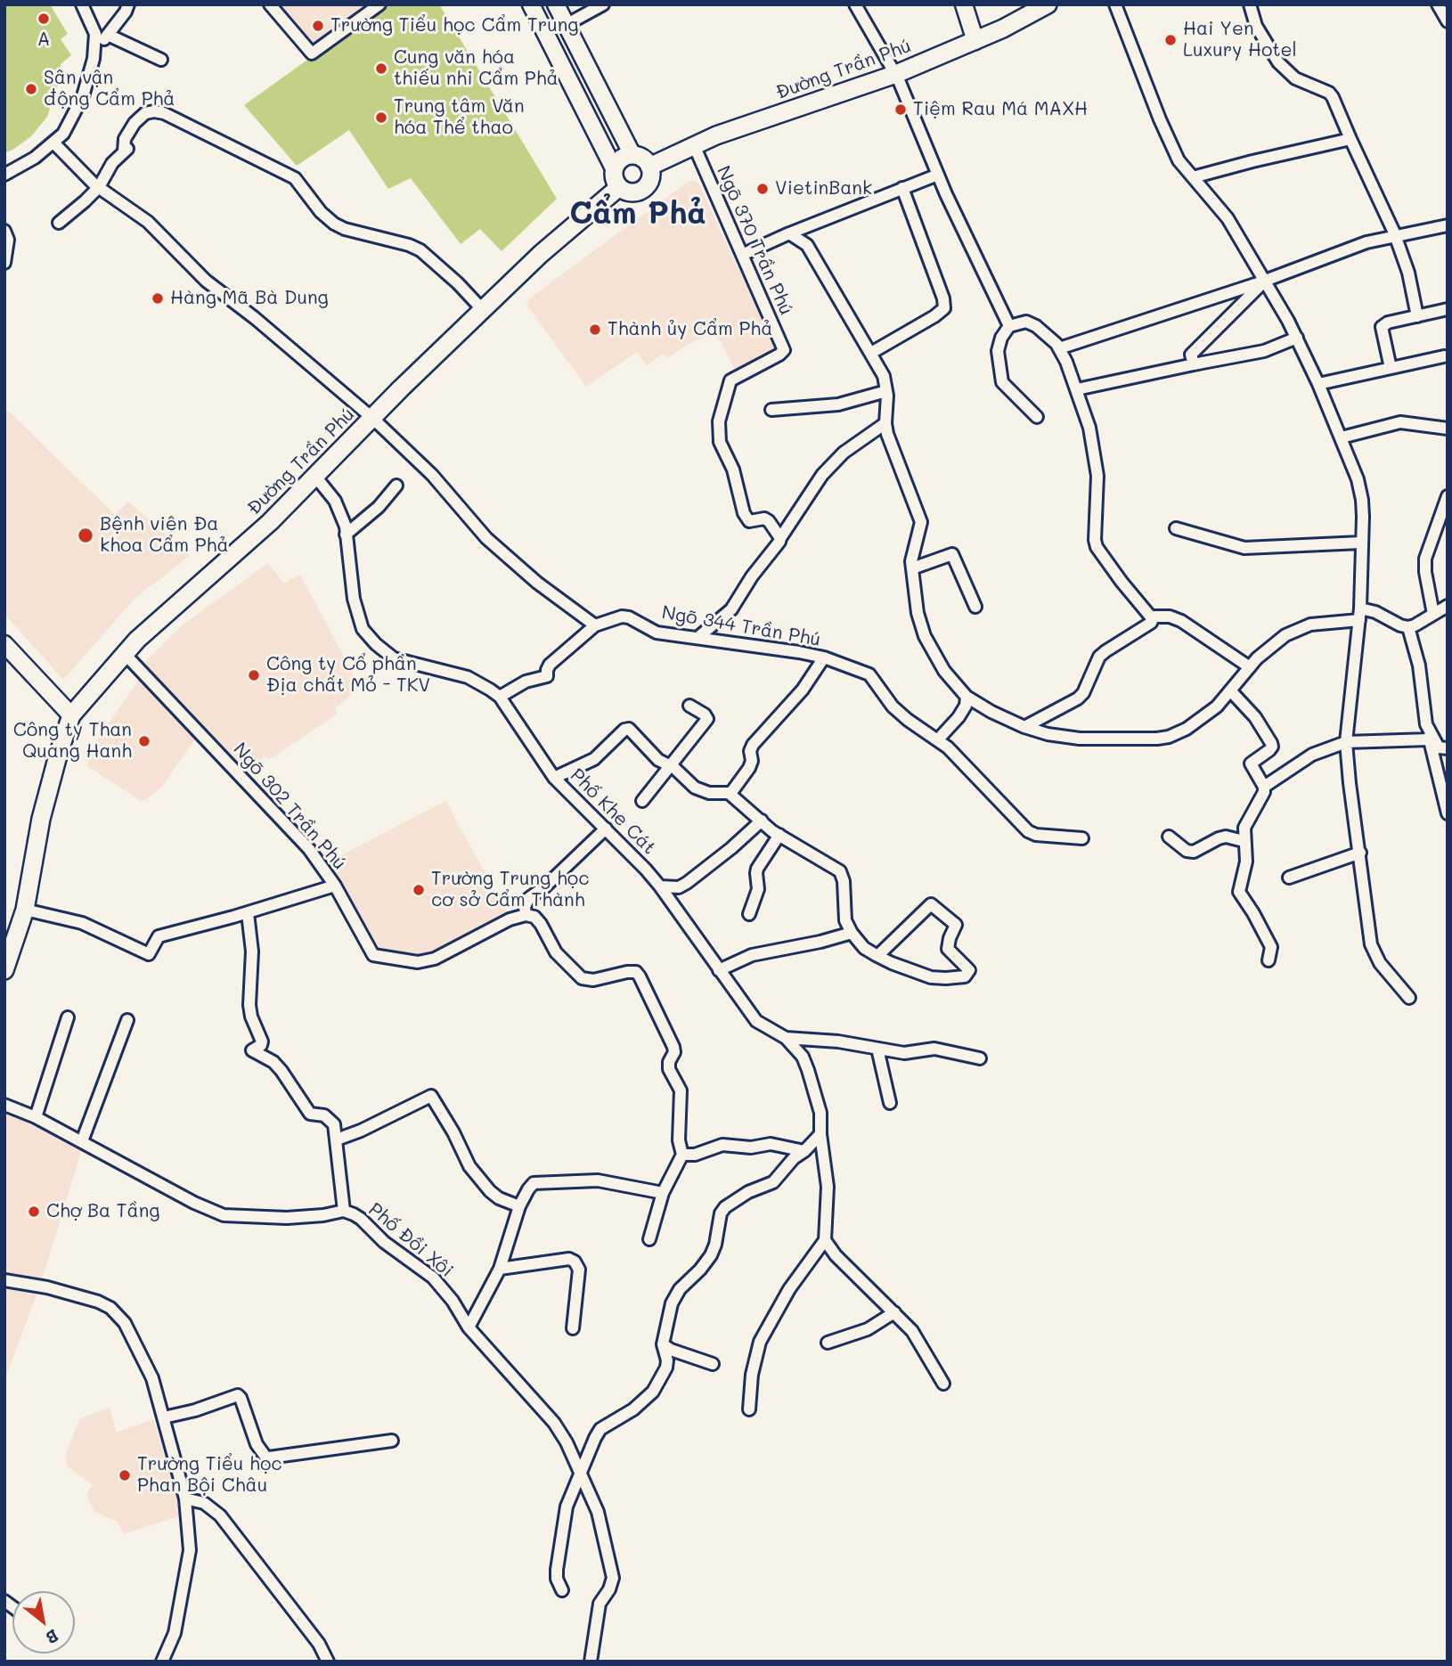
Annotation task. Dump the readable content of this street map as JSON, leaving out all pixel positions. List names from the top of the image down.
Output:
{
  "streets": {
    "main road": ["Đường Trần Phú"],
    "street": [
      "Ngõ 370 Trần Phú",
      "Ngõ 344 Trần Phú",
      "Ngõ 302 Trần Phú",
      "Phố Khe Cát",
      "Phố Đồi Xôi"
    ]
  },
  "crossings": [
    ["Đường Trần Phú", "Ngõ 370 Trần Phú"],
    ["Đường Trần Phú", "Ngõ 302 Trần Phú"],
    ["Đường Trần Phú", "Phố Khe Cát"]
  ],
  "districts": ["Cẩm Phả"],
  "places": [
    "A",
    "Trường Tiểu học Cẩm Trung",
    "Hai Yen Luxury Hotel",
    "Cung văn hóa thiếu nhi Cẩm Phả",
    "Sân vận động Cẩm Phả",
    "Tiệm Rau Má MAXH",
    "Trung tâm Văn hóa Thể thao",
    "VietinBank",
    "Hàng Mã Bà Dung",
    "Thành ủy Cẩm Phả",
    "Bệnh viện Đa khoa Cẩm Phả",
    "Công ty Cổ phần Địa chất Mỏ - TKV",
    "Công ty Than Quang Hanh",
    "Trường Trung học cơ sở Cẩm Thành",
    "Chợ Ba Tầng",
    "Trường Tiểu học Phan Bội Châu"
  ],
  "north": "bottom right"
}
